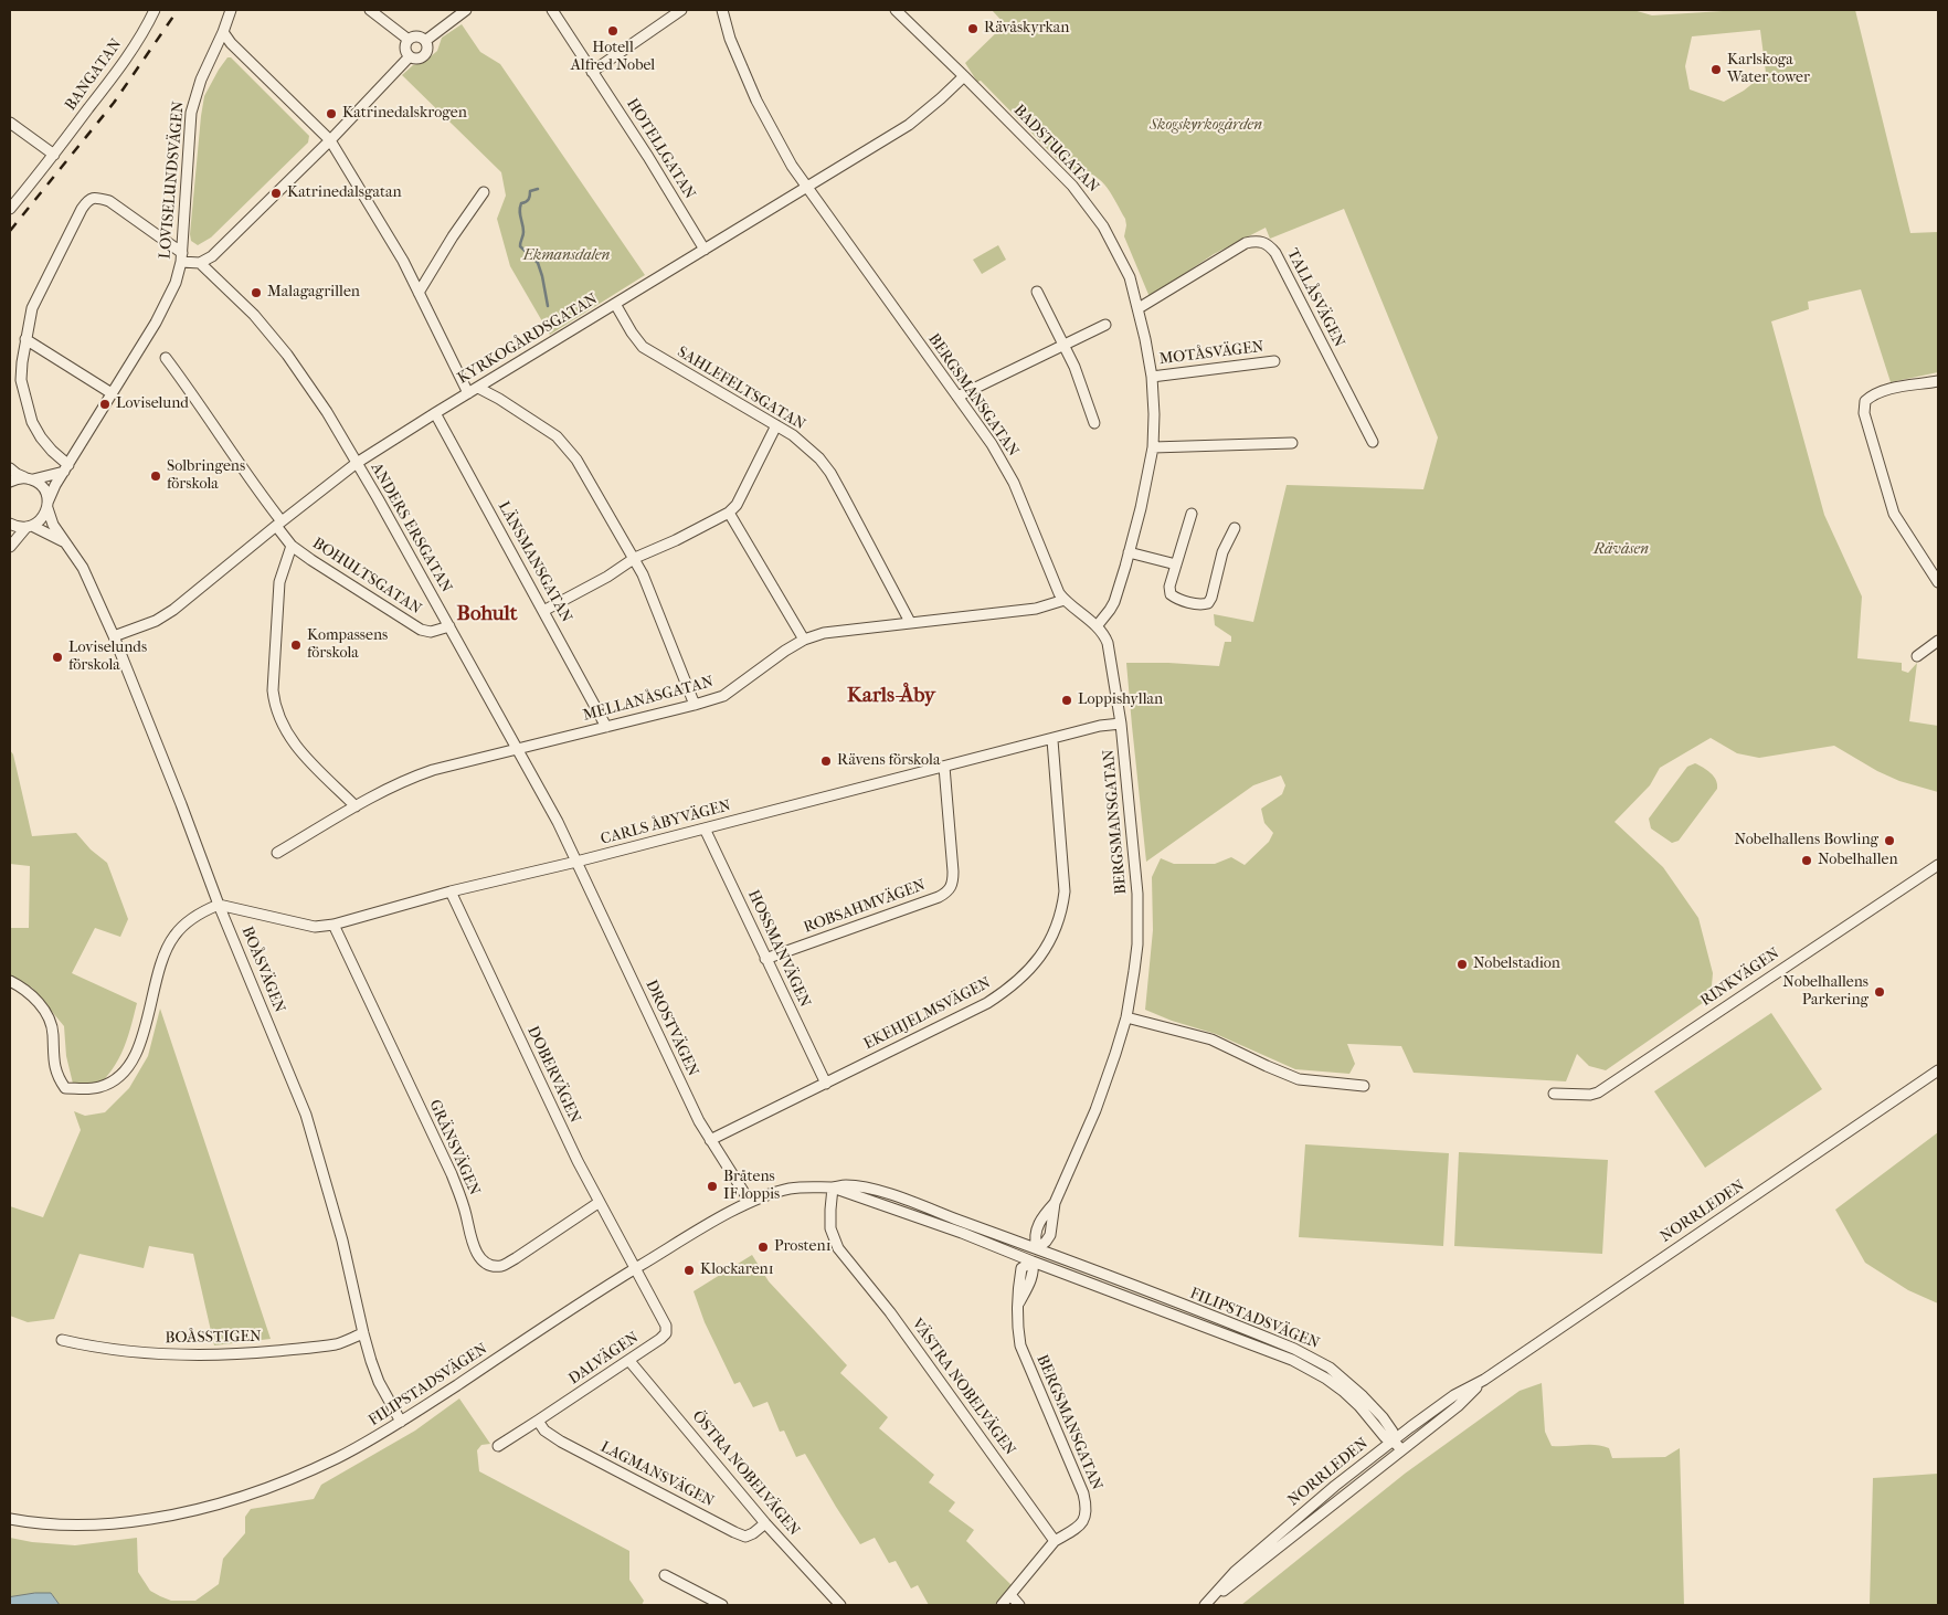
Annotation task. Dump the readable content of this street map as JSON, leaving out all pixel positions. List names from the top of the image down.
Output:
{
  "streets": {
    "street": [
      "BANGATAN",
      "HOTELLGATAN",
      "BADSTUGATAN",
      "LOVISELUNDSVÄGEN",
      "TALLÅSVÄGEN",
      "KYRKOGÅRDSGATAN",
      "MOTÅSVÄGEN",
      "SAHLEFELTSGATAN",
      "BERGSMANSGATAN",
      "ANDERS ERSGATAN",
      "LÄNSMANSGATAN",
      "BOHULTSGATAN",
      "MELLANÅSGATAN",
      "CARLS ÅBYVÄGEN",
      "ROBSAHMVÄGEN",
      "HOSSMANVÄGEN",
      "BOÅSVÄGEN",
      "RINKVÄGEN",
      "EKEHJELMSVÄGEN",
      "DROSTVÄGEN",
      "DOBERVÄGEN",
      "GRÄNSVÄGEN",
      "NORRLEDEN",
      "FILIPSTADSVÄGEN",
      "BOÅSSTIGEN",
      "DALVÄGEN",
      "VÄSTRA NOBELVÄGEN",
      "ÖSTRA NOBELVÄGEN",
      "LAGMANSVÄGEN"
    ]
  },
  "crossings": [
    ["HOTELLGATAN", "KYRKOGÅRDSGATAN"],
    ["BADSTUGATAN", "TALLÅSVÄGEN"],
    ["BADSTUGATAN", "KYRKOGÅRDSGATAN"],
    ["BADSTUGATAN", "MOTÅSVÄGEN"],
    ["BADSTUGATAN", "BERGSMANSGATAN"],
    ["LOVISELUNDSVÄGEN", "BOÅSVÄGEN"],
    ["KYRKOGÅRDSGATAN", "SAHLEFELTSGATAN"],
    ["KYRKOGÅRDSGATAN", "BERGSMANSGATAN"],
    ["KYRKOGÅRDSGATAN", "ANDERS ERSGATAN"],
    ["KYRKOGÅRDSGATAN", "LÄNSMANSGATAN"],
    ["KYRKOGÅRDSGATAN", "BOHULTSGATAN"],
    ["KYRKOGÅRDSGATAN", "BOÅSVÄGEN"],
    ["SAHLEFELTSGATAN", "MELLANÅSGATAN"],
    ["BERGSMANSGATAN", "MELLANÅSGATAN"],
    ["BERGSMANSGATAN", "CARLS ÅBYVÄGEN"],
    ["BERGSMANSGATAN", "FILIPSTADSVÄGEN"],
    ["BERGSMANSGATAN", "VÄSTRA NOBELVÄGEN"],
    ["ANDERS ERSGATAN", "BOHULTSGATAN"],
    ["ANDERS ERSGATAN", "MELLANÅSGATAN"],
    ["ANDERS ERSGATAN", "CARLS ÅBYVÄGEN"],
    ["ANDERS ERSGATAN", "DROSTVÄGEN"],
    ["LÄNSMANSGATAN", "MELLANÅSGATAN"],
    ["CARLS ÅBYVÄGEN", "ROBSAHMVÄGEN"],
    ["CARLS ÅBYVÄGEN", "HOSSMANVÄGEN"],
    ["CARLS ÅBYVÄGEN", "BOÅSVÄGEN"],
    ["CARLS ÅBYVÄGEN", "EKEHJELMSVÄGEN"],
    ["CARLS ÅBYVÄGEN", "DROSTVÄGEN"],
    ["CARLS ÅBYVÄGEN", "DOBERVÄGEN"],
    ["CARLS ÅBYVÄGEN", "GRÄNSVÄGEN"],
    ["ROBSAHMVÄGEN", "HOSSMANVÄGEN"],
    ["HOSSMANVÄGEN", "EKEHJELMSVÄGEN"],
    ["BOÅSVÄGEN", "FILIPSTADSVÄGEN"],
    ["BOÅSVÄGEN", "BOÅSSTIGEN"],
    ["EKEHJELMSVÄGEN", "DROSTVÄGEN"],
    ["DROSTVÄGEN", "FILIPSTADSVÄGEN"],
    ["DOBERVÄGEN", "GRÄNSVÄGEN"],
    ["DOBERVÄGEN", "FILIPSTADSVÄGEN"],
    ["DOBERVÄGEN", "DALVÄGEN"],
    ["NORRLEDEN", "FILIPSTADSVÄGEN"],
    ["FILIPSTADSVÄGEN", "DALVÄGEN"],
    ["FILIPSTADSVÄGEN", "VÄSTRA NOBELVÄGEN"],
    ["DALVÄGEN", "ÖSTRA NOBELVÄGEN"],
    ["DALVÄGEN", "LAGMANSVÄGEN"],
    ["ÖSTRA NOBELVÄGEN", "LAGMANSVÄGEN"]
  ],
  "districts": ["Bohult", "Karls-Åby"],
  "parks": ["Skogskyrkogården", "Ekmansdalen", "Rävåsen"],
  "places": [
    "Rävåskyrkan",
    "Hotell Alfred Nobel",
    "Karlskoga Water tower",
    "Katrinedalskrogen",
    "Katrinedalsgatan",
    "Malagagrillen",
    "Loviselund",
    "Solbringens förskola",
    "Kompassens förskola",
    "Loviselunds förskola",
    "Loppishyllan",
    "Rävens förskola",
    "Nobelhallens Bowling",
    "Nobelhallen",
    "Nobelstadion",
    "Nobelhallens Parkering",
    "Bråtens IF loppis",
    "Prosten1",
    "Klockaren1"
  ]
}
